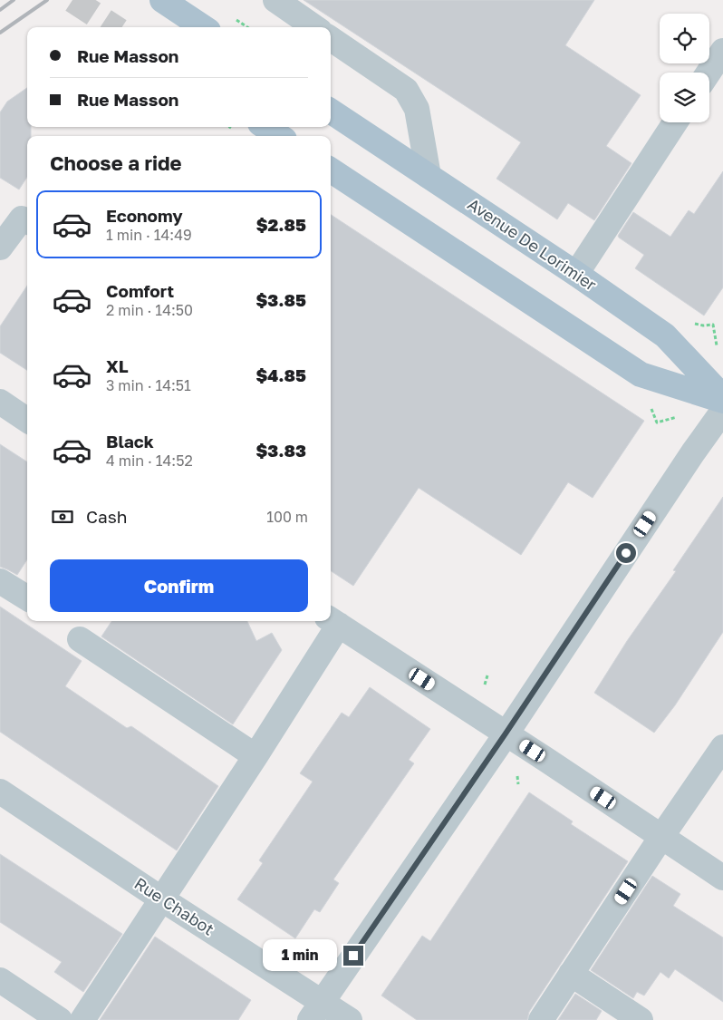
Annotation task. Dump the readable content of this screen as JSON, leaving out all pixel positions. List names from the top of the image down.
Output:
{
  "streets": {
    "main road": ["Avenue De Lorimier"],
    "street": ["Rue Chabot"]
  },
  "page": {
    "banner": ["Rue Masson", "Rue Masson"],
    "heading": "Choose a ride",
    "list": [
      {
        "name": "Economy",
        "note": "1 min · 14:49",
        "value": "$2.85"
      },
      {
        "name": "Comfort",
        "note": "2 min · 14:50",
        "value": "$3.85"
      },
      {
        "name": "XL",
        "note": "3 min · 14:51",
        "value": "$4.85"
      },
      {
        "name": "Black",
        "note": "4 min · 14:52",
        "value": "$3.83"
      }
    ],
    "pay": ["Cash", "100 m"],
    "buttons": "Confirm",
    "bubble": "1 min"
  }
}
